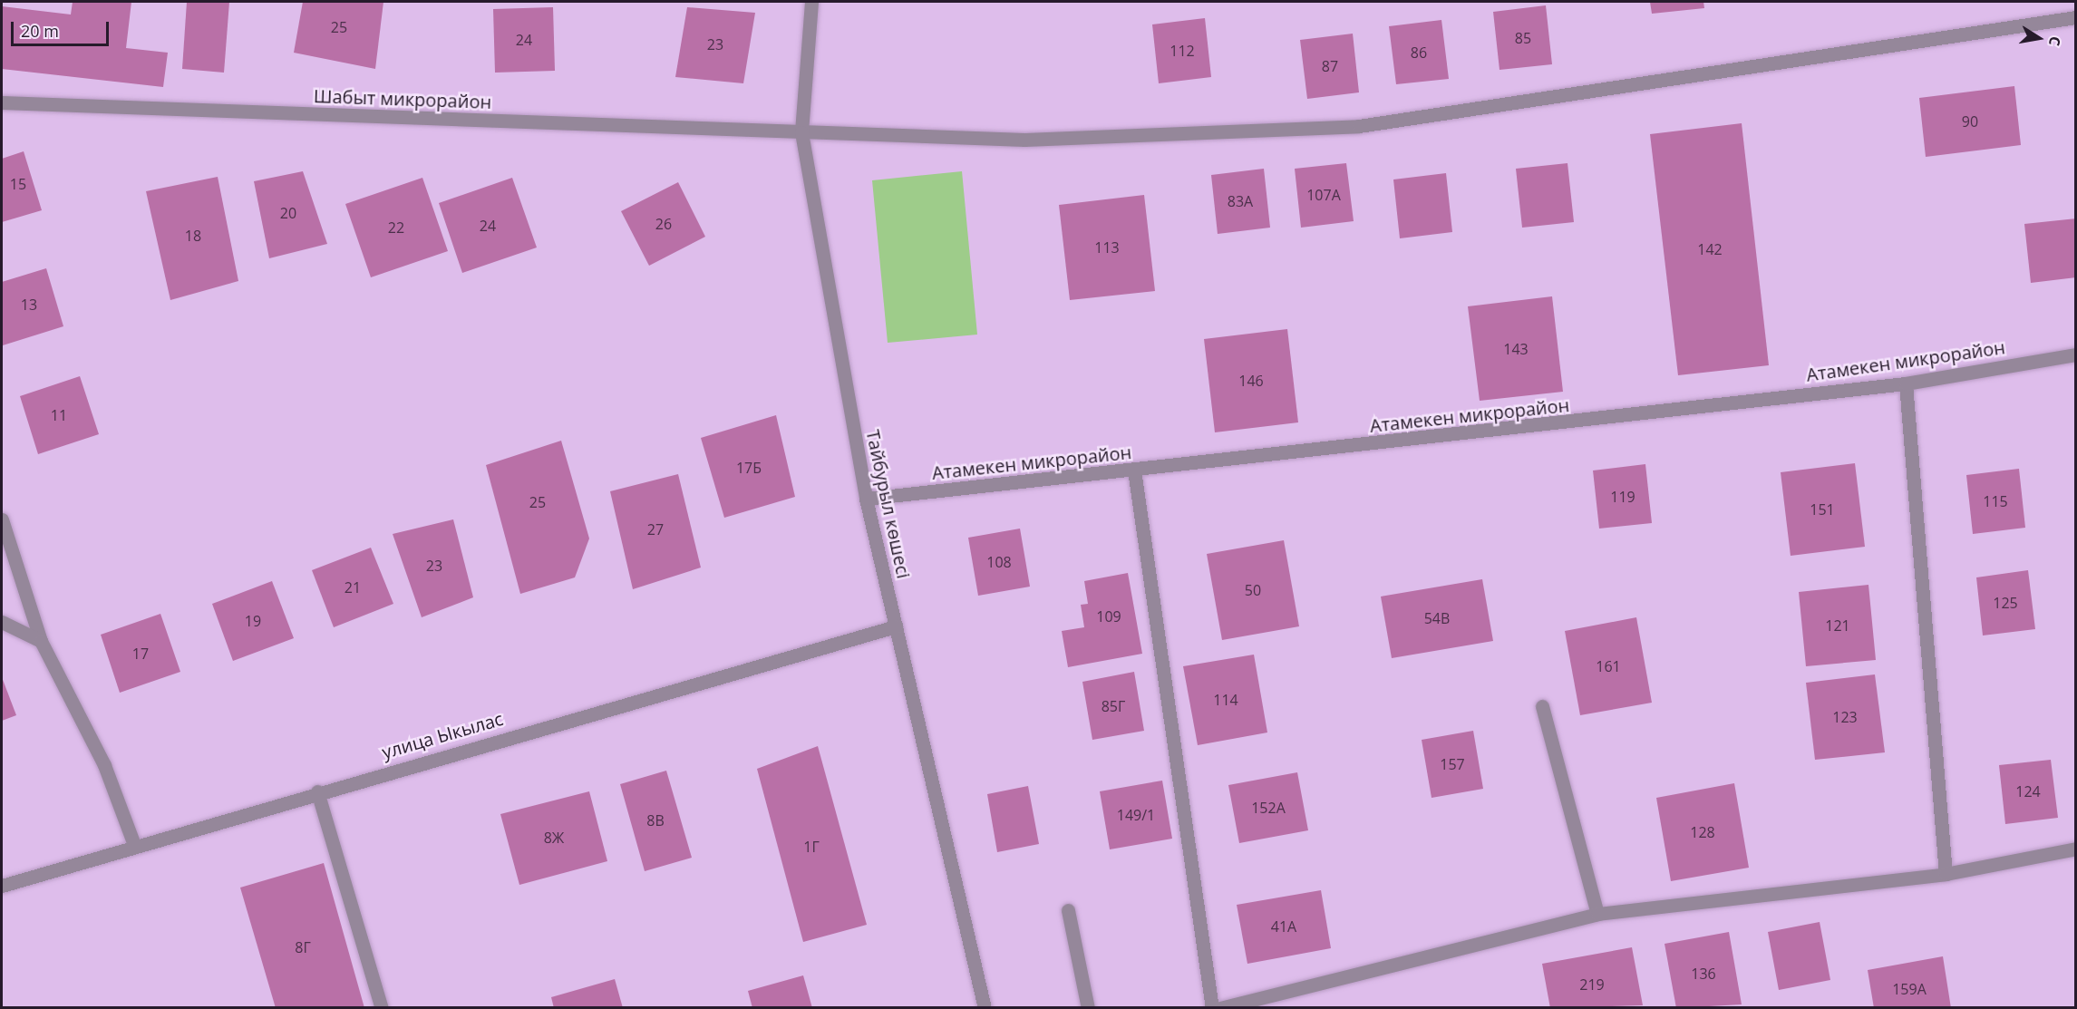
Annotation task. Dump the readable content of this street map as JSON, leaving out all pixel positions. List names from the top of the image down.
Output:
{
  "streets": {
    "street": [
      "Шабыт микрорайон",
      "Атамекен микрорайон",
      "Тайбурыл көшесі",
      "улица Ыкылас"
    ]
  },
  "crossings": [
    ["Шабыт микрорайон", "Тайбурыл көшесі"],
    ["Атамекен микрорайон", "Тайбурыл көшесі"],
    ["Тайбурыл көшесі", "улица Ыкылас"]
  ],
  "house_numbers": [
    "25",
    "85",
    "24",
    "23",
    "112",
    "86",
    "87",
    "90",
    "15",
    "107А",
    "83А",
    "20",
    "26",
    "24",
    "22",
    "18",
    "113",
    "142",
    "13",
    "143",
    "146",
    "11",
    "17Б",
    "119",
    "115",
    "25",
    "151",
    "27",
    "108",
    "23",
    "21",
    "50",
    "125",
    "109",
    "54В",
    "19",
    "121",
    "17",
    "161",
    "114",
    "85Г",
    "123",
    "157",
    "124",
    "152А",
    "149/1",
    "8В",
    "128",
    "8Ж",
    "1Г",
    "41А",
    "8Г",
    "136",
    "219",
    "159А"
  ],
  "scale_bar": "20 m",
  "north": "right"
}
